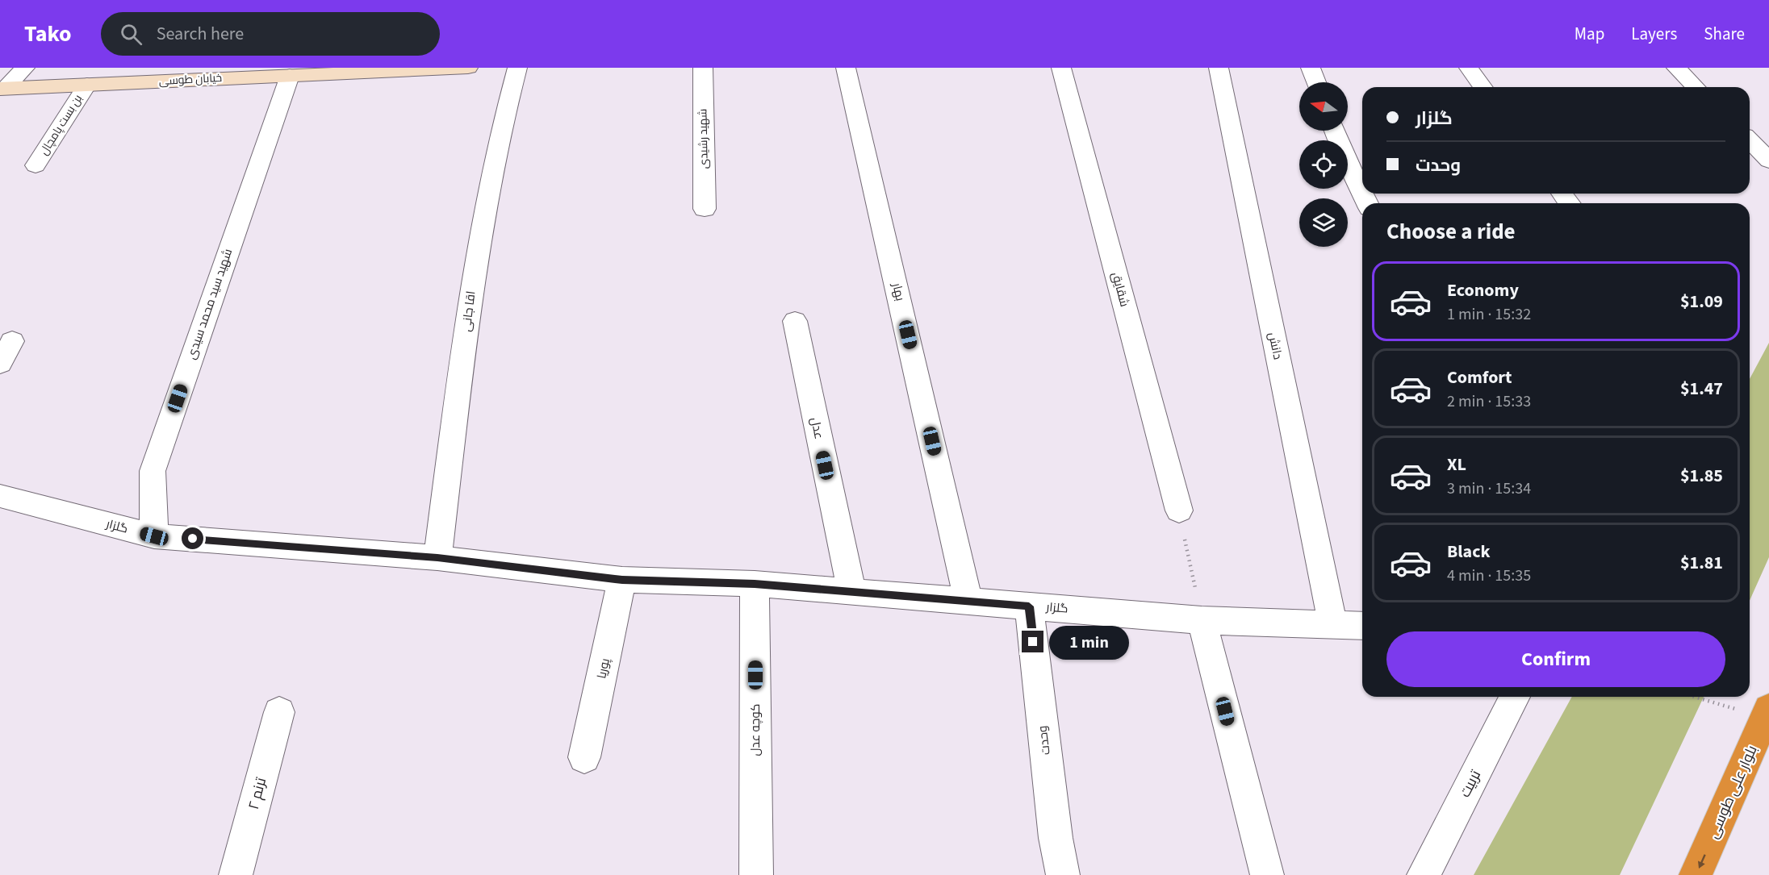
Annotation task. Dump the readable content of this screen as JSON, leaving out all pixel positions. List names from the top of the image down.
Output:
{
  "streets": {
    "highway": ["بلوار علی طوسی"],
    "street": [
      "خیابان طوسی",
      "بن بست پامچال",
      "شهید رشیدی",
      "شقایق",
      "بهار",
      "شهید سید محمد سیدی",
      "اقا جانی",
      "دانش",
      "عدل",
      "گلزار",
      "پوریا",
      "کوچه عدل",
      "وحدت",
      "تربیت",
      "ترنم ۲"
    ]
  },
  "crossings": [
    ["خیابان طوسی", "بن بست پامچال"],
    ["خیابان طوسی", "شهید سید محمد سیدی"],
    ["بهار", "گلزار"],
    ["شهید سید محمد سیدی", "گلزار"],
    ["اقا جانی", "گلزار"],
    ["دانش", "گلزار"],
    ["عدل", "گلزار"],
    ["گلزار", "پوریا"],
    ["گلزار", "کوچه عدل"],
    ["گلزار", "وحدت"]
  ],
  "one_way": ["بلوار علی طوسی"],
  "north": "left",
  "page": {
    "header": "Tako",
    "search": "Search here",
    "nav": ["Map", "Layers", "Share"],
    "banner": ["گلزار", "وحدت"],
    "heading": "Choose a ride",
    "list": [
      {
        "name": "Economy",
        "note": "1 min · 15:32",
        "value": "$1.09"
      },
      {
        "name": "Comfort",
        "note": "2 min · 15:33",
        "value": "$1.47"
      },
      {
        "name": "XL",
        "note": "3 min · 15:34",
        "value": "$1.85"
      },
      {
        "name": "Black",
        "note": "4 min · 15:35",
        "value": "$1.81"
      }
    ],
    "buttons": "Confirm",
    "bubble": "1 min"
  }
}
